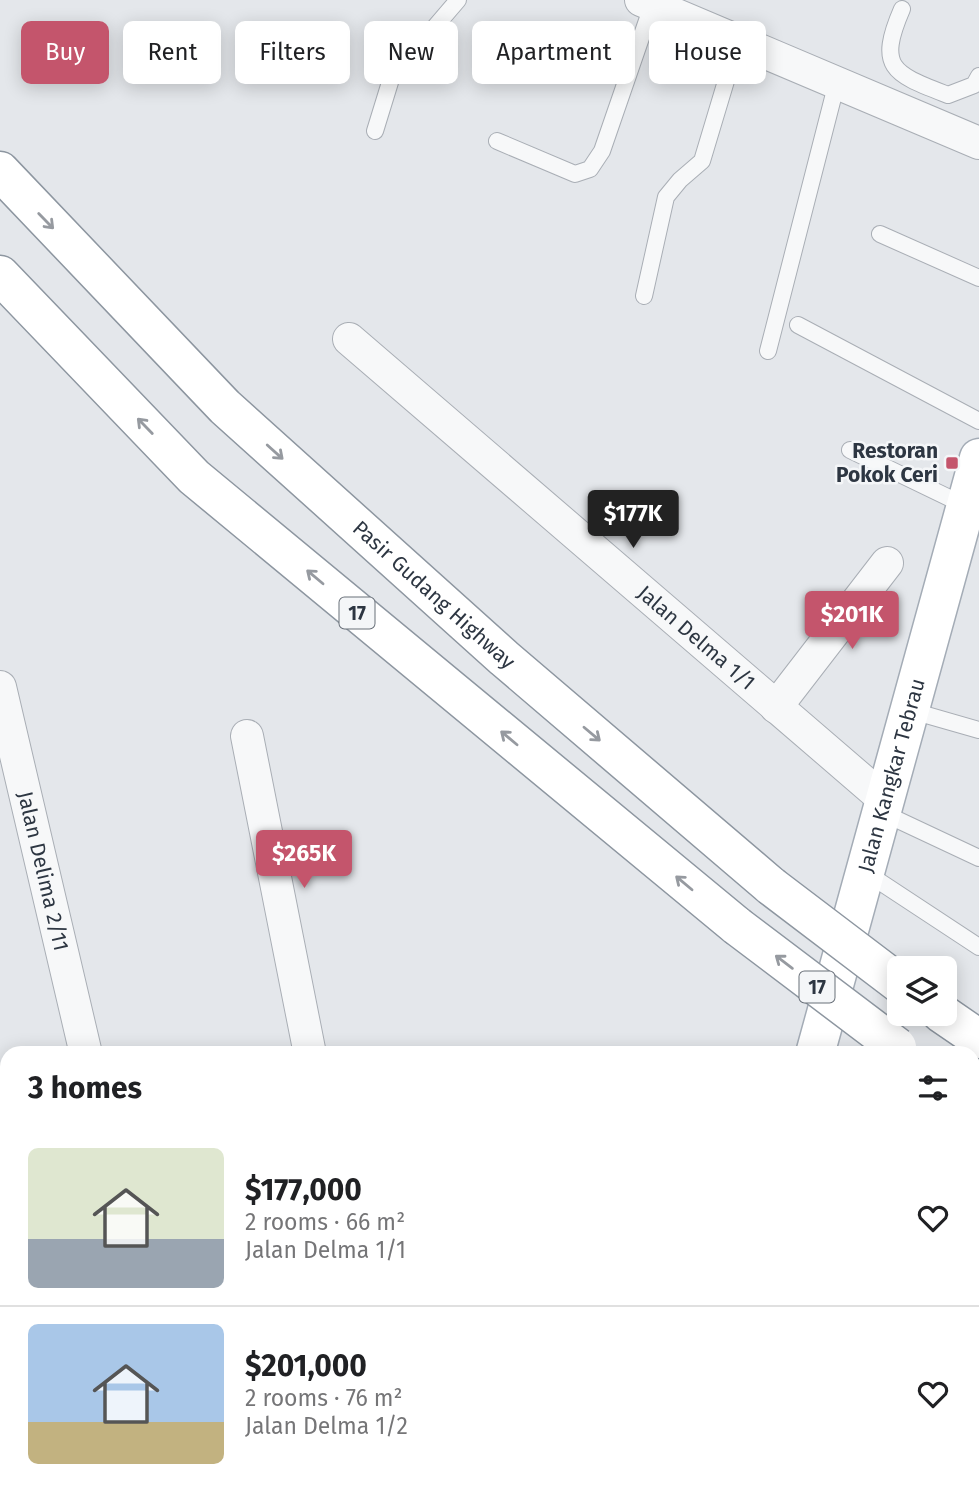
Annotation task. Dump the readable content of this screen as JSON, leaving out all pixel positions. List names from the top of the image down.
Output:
{
  "streets": {
    "main road": ["Pasir Gudang Highway", "17", "Jalan Kangkar Tebrau"],
    "street": ["Jalan Delma 1/1", "Jalan Delima 2/11"]
  },
  "crossings": [
    ["Jalan Delma 1/1", "Jalan Kangkar Tebrau"]
  ],
  "places": {
    "transit": ["Restoran Pokok Ceri"]
  },
  "page": {
    "chip": [
      "Buy",
      "Rent",
      "Filters",
      "New",
      "Apartment",
      "House"
    ],
    "price": ["$177K", "$201K", "$265K"],
    "heading": "3 homes",
    "list": [
      {
        "name": "$177,000",
        "note": "2 rooms · 66 m² · Jalan Delma 1/1"
      },
      {
        "name": "$201,000",
        "note": "2 rooms · 76 m² · Jalan Delma 1/2"
      }
    ]
  }
}
